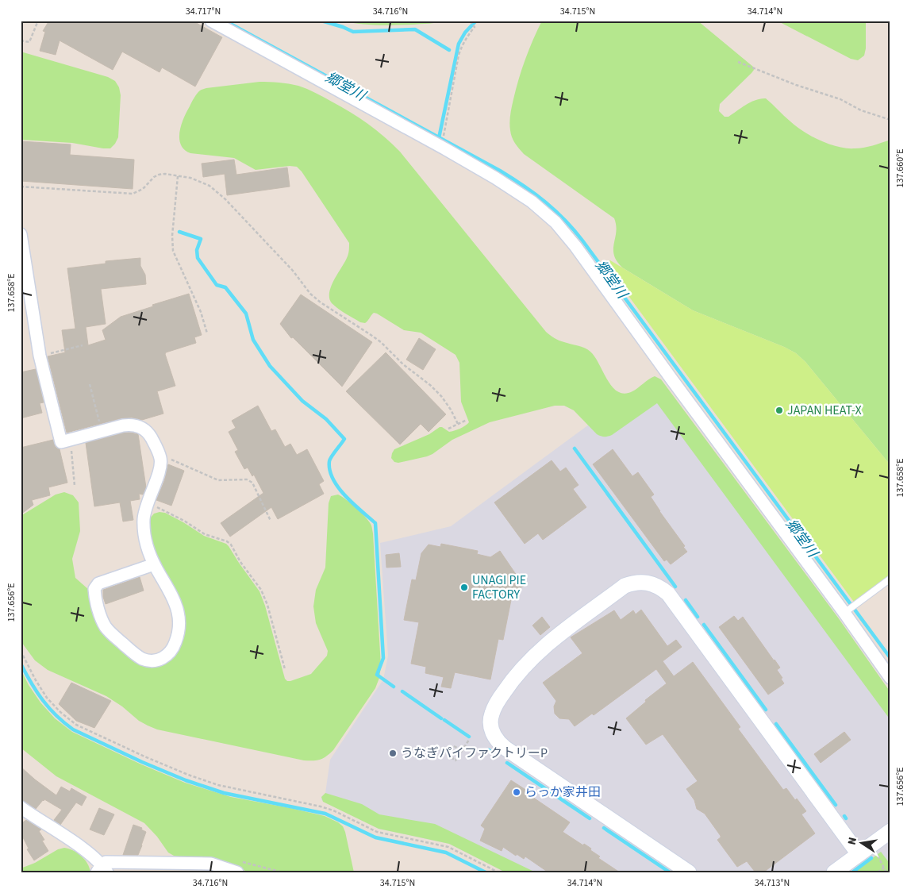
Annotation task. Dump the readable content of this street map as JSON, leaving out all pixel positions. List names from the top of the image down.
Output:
{
  "water": ["郷堂川"],
  "places": [
    "JAPAN HEAT-X",
    "UNAGI PIE FACTORY",
    "うなぎパイファクトリーP",
    "らっか家井田"
  ],
  "north": "left",
  "coordinates": [
    "34.717°N",
    "34.716°N",
    "34.715°N",
    "34.714°N",
    "137.660°E",
    "137.658°E",
    "137.656°E",
    "34.713°N"
  ]
}
